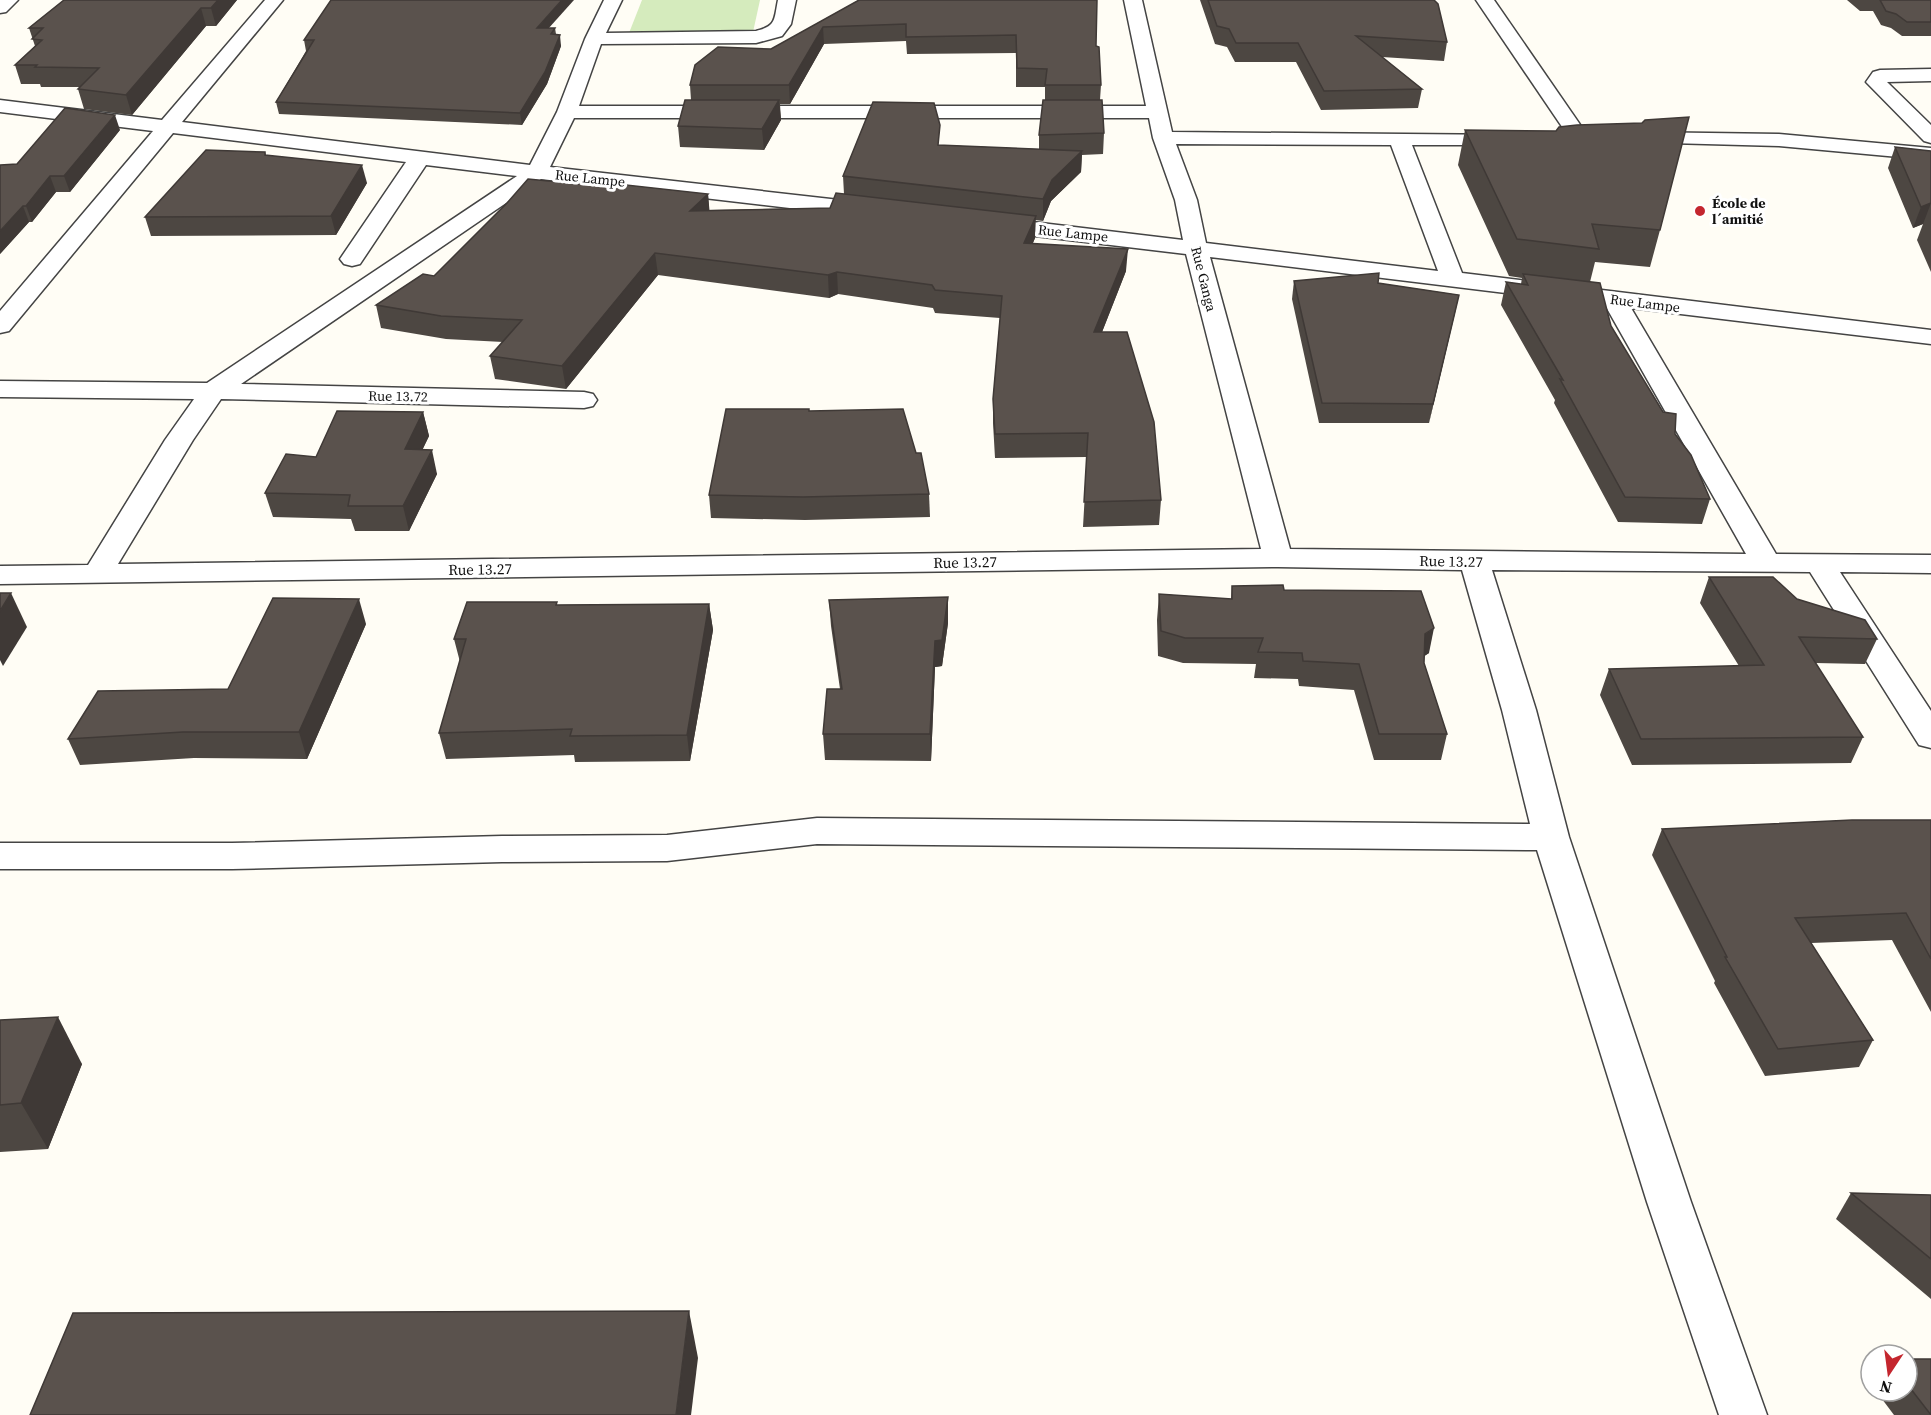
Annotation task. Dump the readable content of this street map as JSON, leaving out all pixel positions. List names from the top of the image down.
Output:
{
  "streets": {
    "street": [
      "Rue Lampe",
      "Rue Ganga",
      "Rue 13.72",
      "Rue 13.27"
    ]
  },
  "crossings": [
    ["Rue Lampe", "Rue Ganga"],
    ["Rue Ganga", "Rue 13.27"]
  ],
  "places": ["École de l´amitié"],
  "north": "bottom"
}
